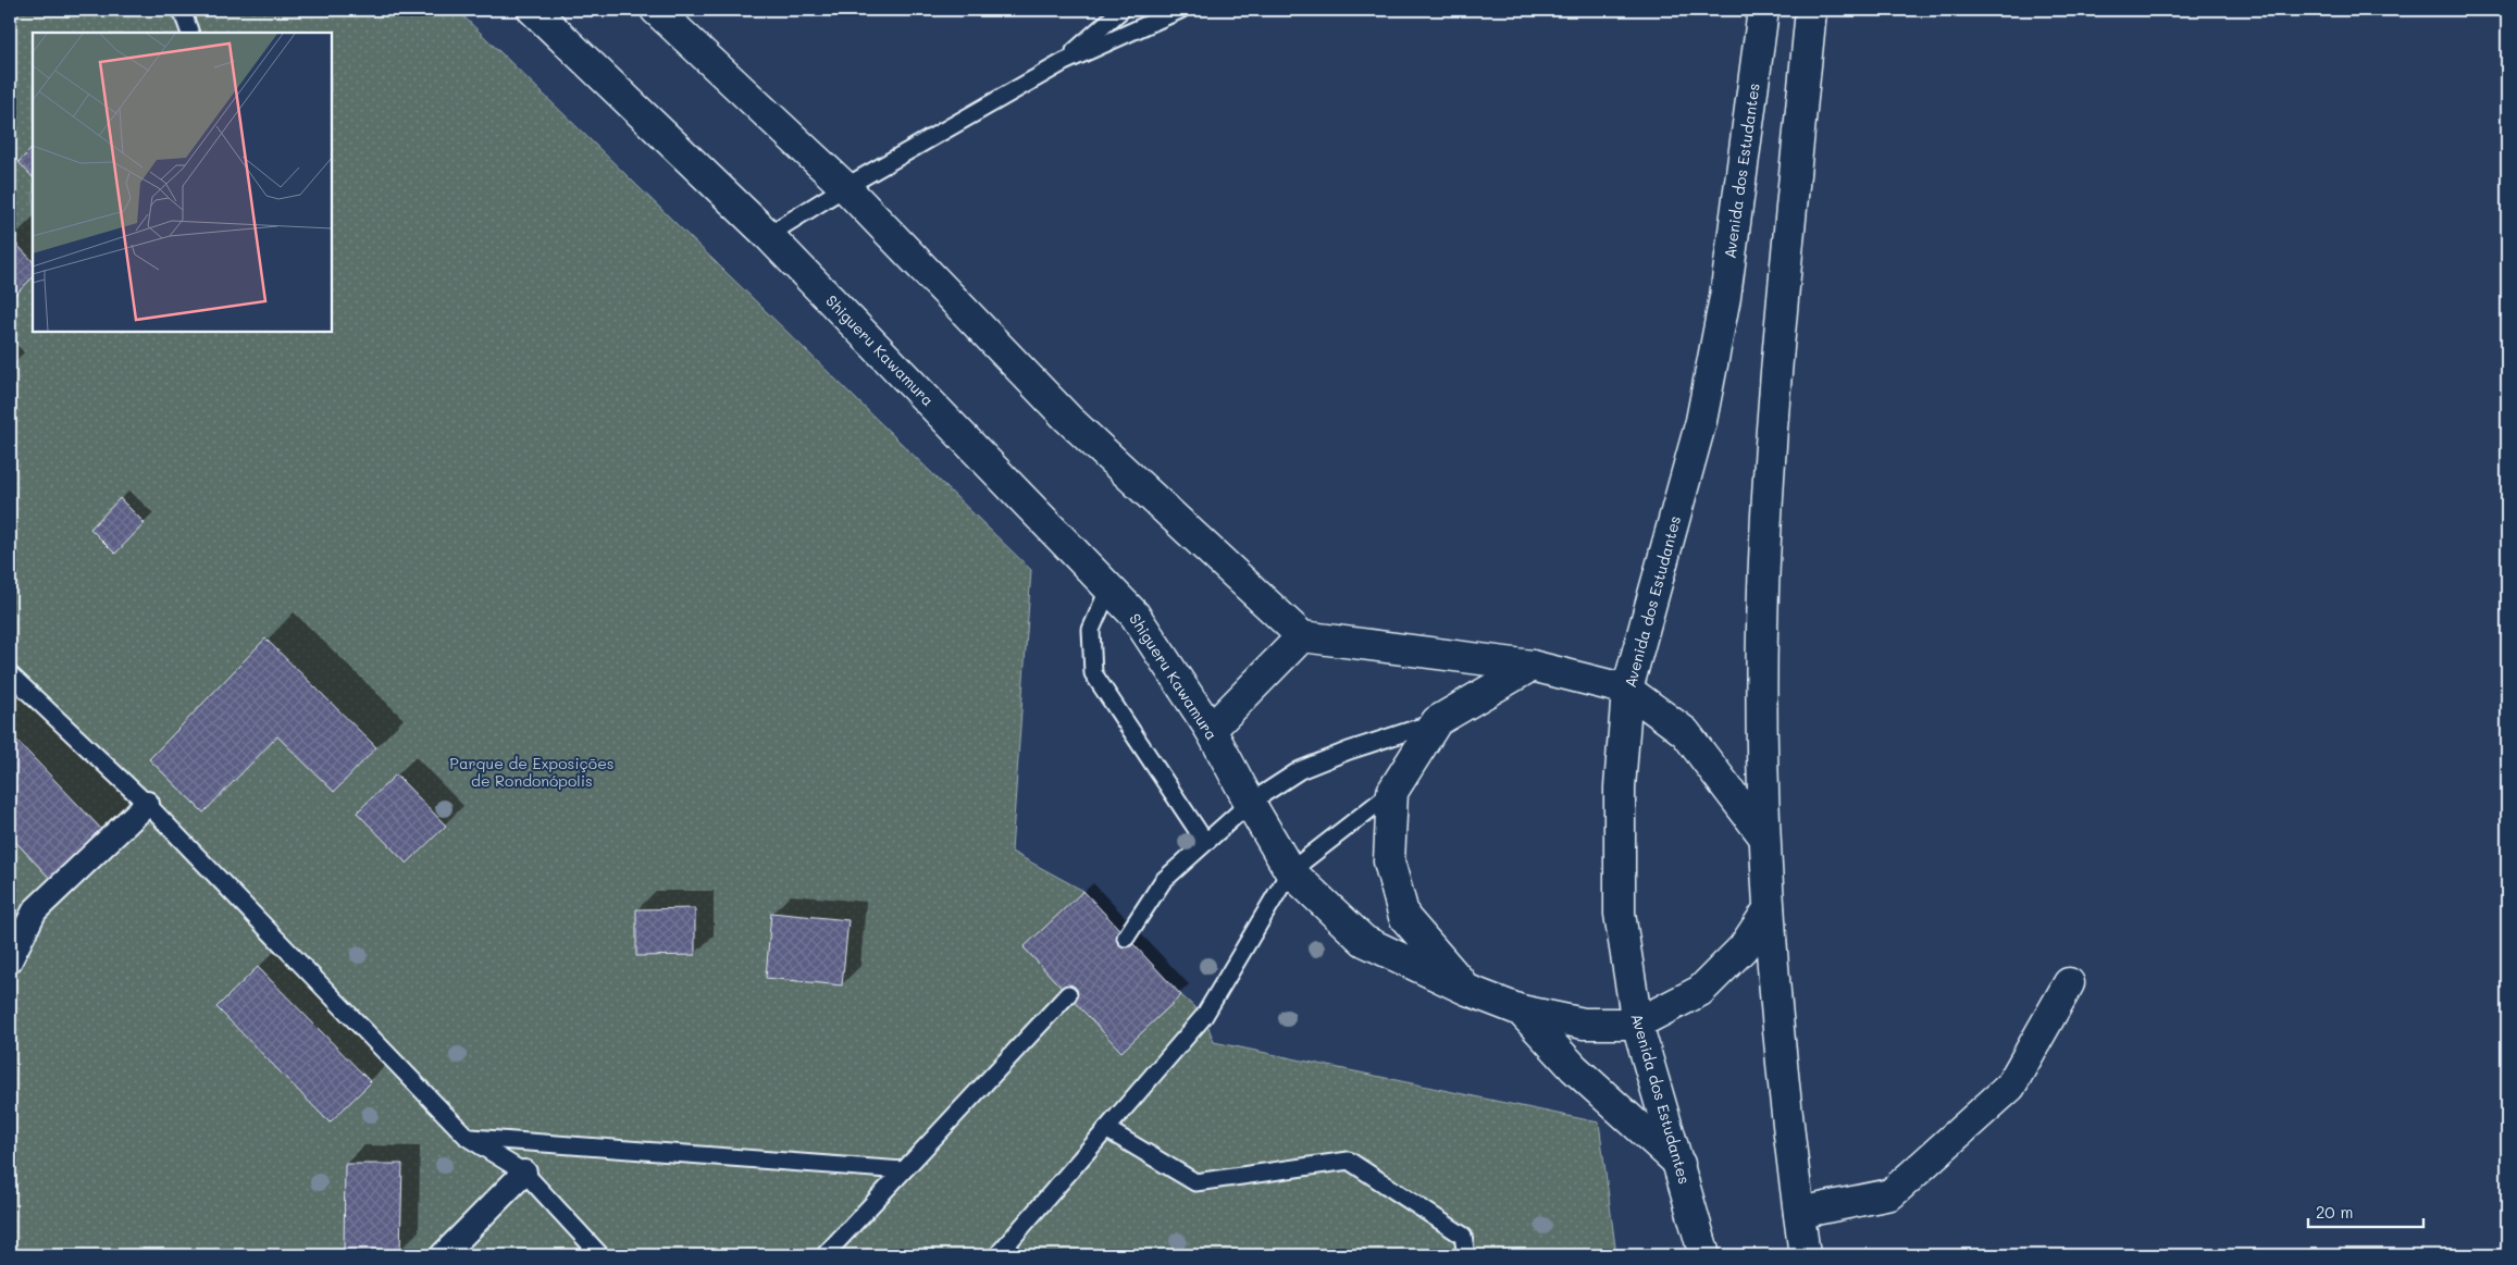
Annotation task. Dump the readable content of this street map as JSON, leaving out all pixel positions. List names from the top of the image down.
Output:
{
  "streets": {
    "main road": ["Avenida dos Estudantes", "Shigueru Kawamura"]
  },
  "crossings": [
    ["Avenida dos Estudantes", "Shigueru Kawamura"]
  ],
  "parks": ["Parque de Exposições de Rondonópolis"],
  "scale_bar": "20 m"
}
